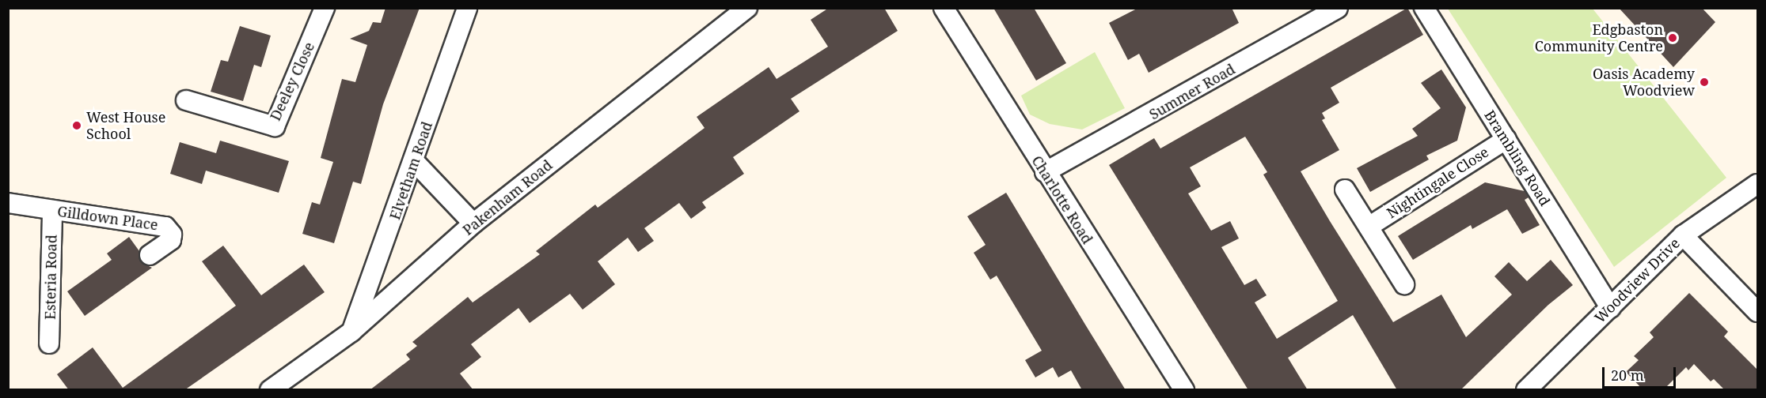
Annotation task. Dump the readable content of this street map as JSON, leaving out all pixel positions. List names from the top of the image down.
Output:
{
  "streets": {
    "street": [
      "Deeley Close",
      "Summer Road",
      "Brambling Road",
      "Elvetham Road",
      "Nightingale Close",
      "Pakenham Road",
      "Charlotte Road",
      "Gilldown Place",
      "Esteria Road",
      "Woodview Drive"
    ]
  },
  "crossings": [
    ["Summer Road", "Charlotte Road"],
    ["Brambling Road", "Nightingale Close"],
    ["Brambling Road", "Woodview Drive"],
    ["Elvetham Road", "Pakenham Road"],
    ["Gilldown Place", "Esteria Road"]
  ],
  "places": ["Edgbaston Community Centre", "Oasis Academy Woodview", "West House School"],
  "scale_bar": "20 m"
}
